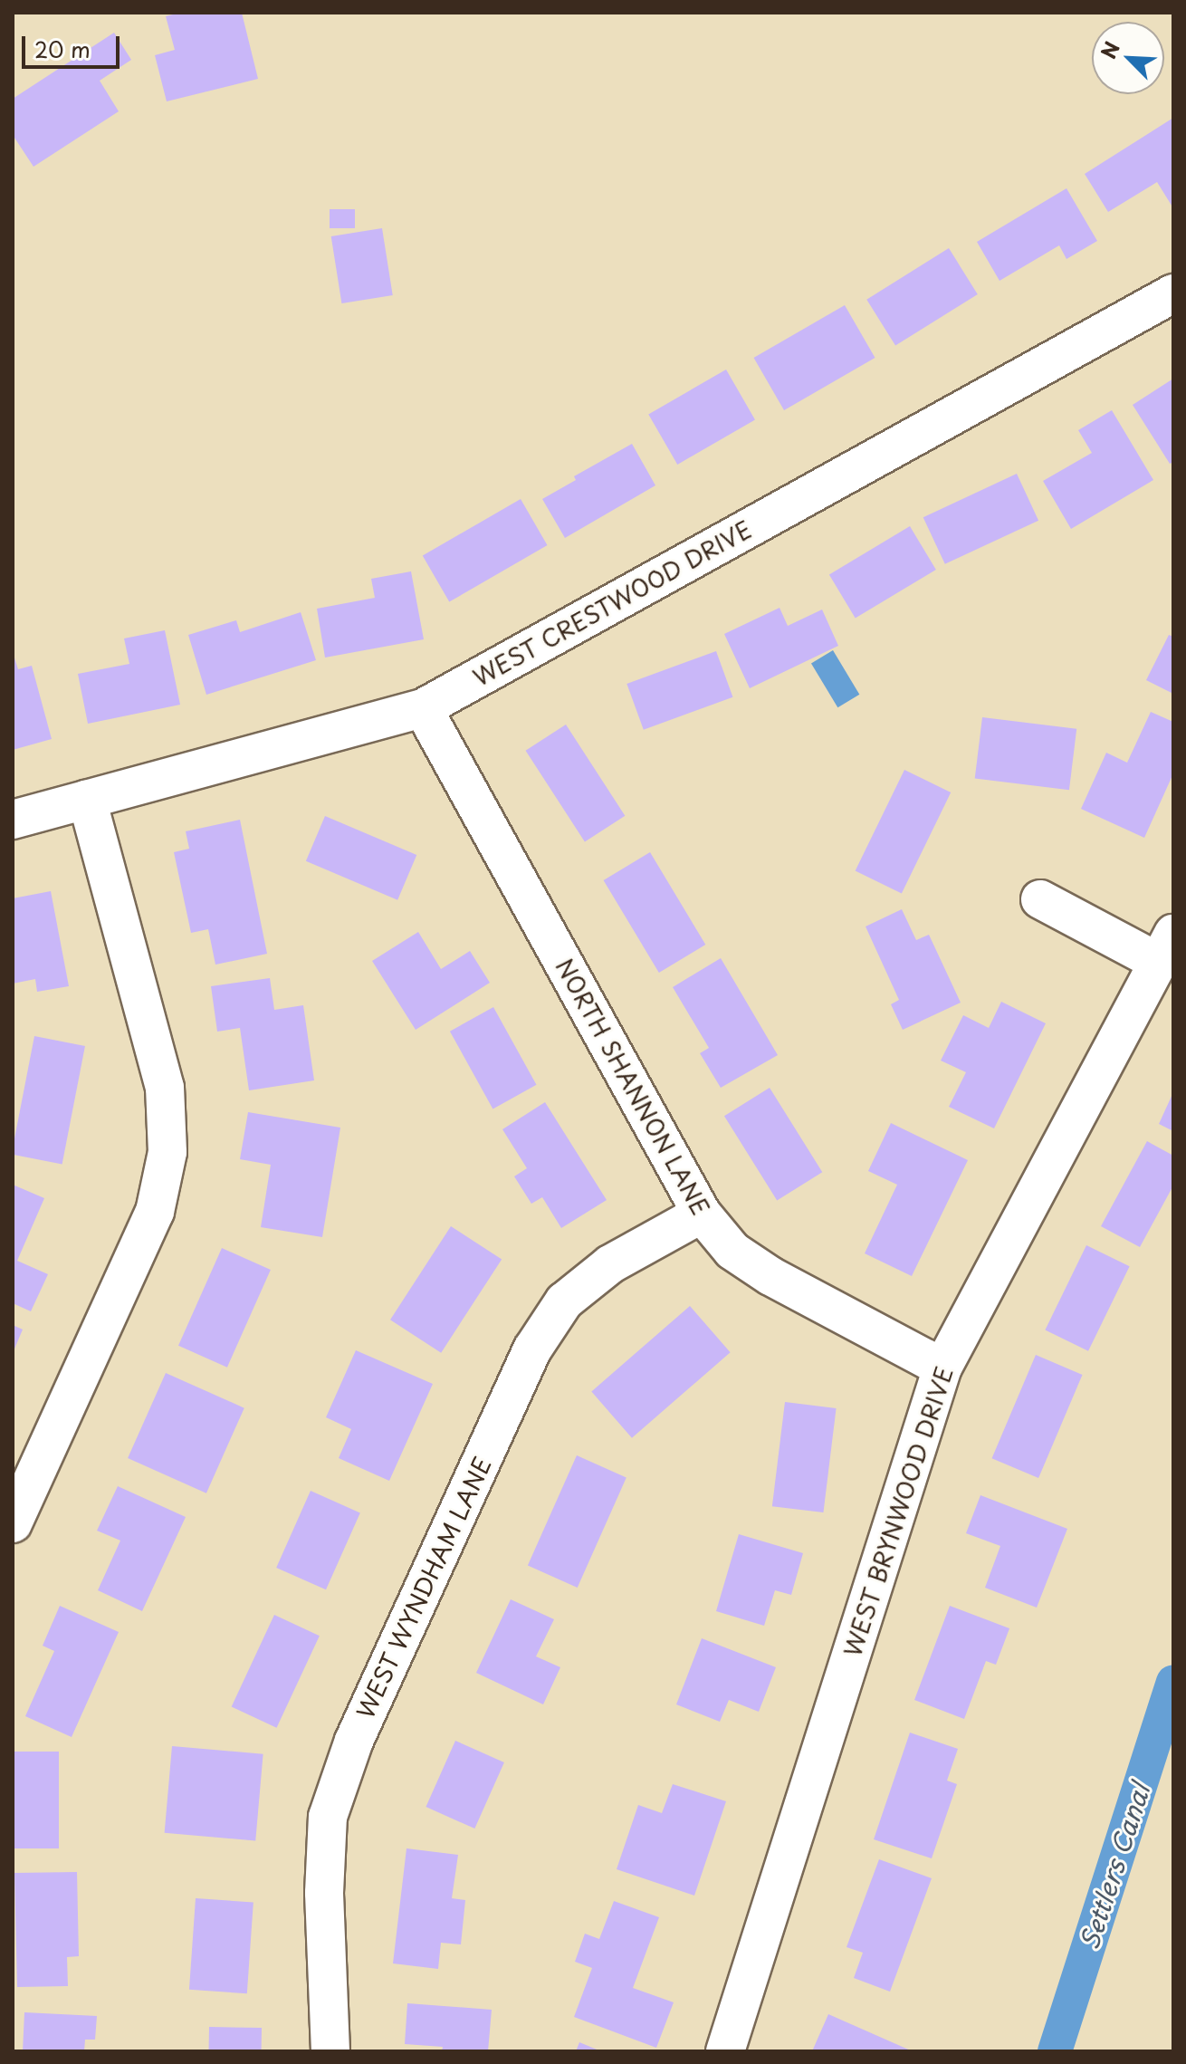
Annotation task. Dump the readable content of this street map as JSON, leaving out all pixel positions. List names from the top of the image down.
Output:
{
  "streets": {
    "street": [
      "WEST CRESTWOOD DRIVE",
      "NORTH SHANNON LANE",
      "WEST BRYNWOOD DRIVE",
      "WEST WYNDHAM LANE"
    ]
  },
  "crossings": [
    ["WEST CRESTWOOD DRIVE", "NORTH SHANNON LANE"],
    ["NORTH SHANNON LANE", "WEST BRYNWOOD DRIVE"],
    ["NORTH SHANNON LANE", "WEST WYNDHAM LANE"]
  ],
  "water": ["Settlers Canal"],
  "scale_bar": "20 m",
  "north": "top left"
}
